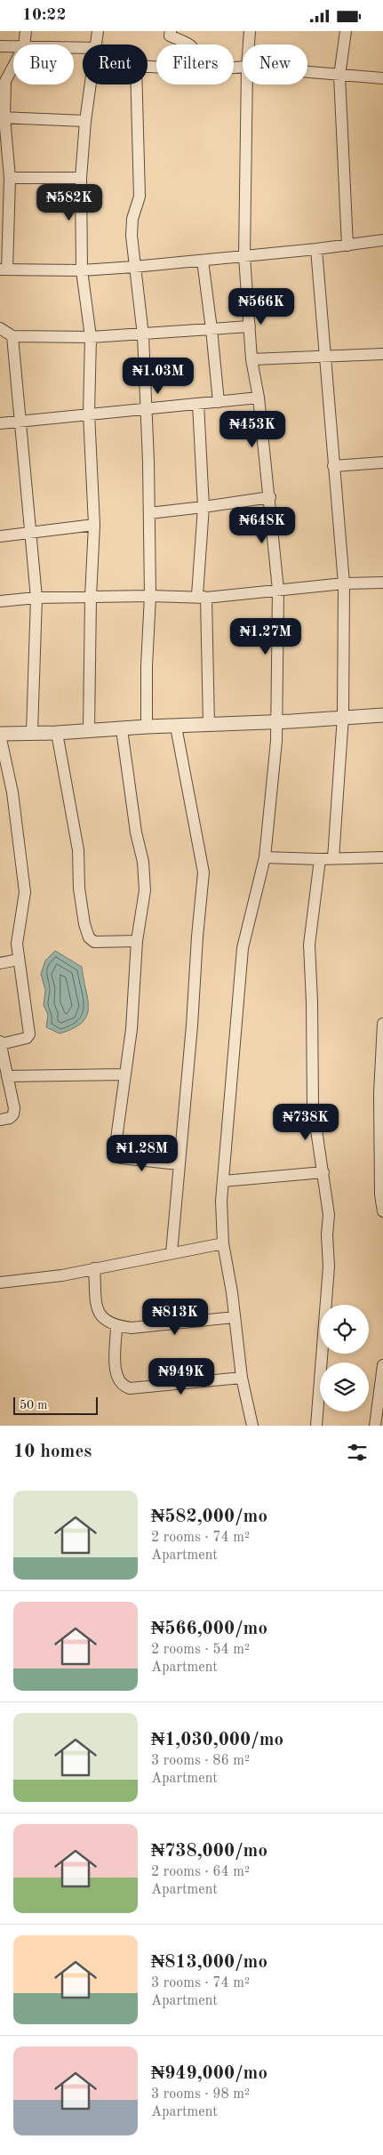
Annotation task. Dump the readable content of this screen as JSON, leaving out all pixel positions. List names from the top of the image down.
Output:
{
  "scale_bar": "50 m",
  "page": {
    "status": "10:22",
    "chip": [
      "Buy",
      "Rent",
      "Filters",
      "New"
    ],
    "price": [
      "₦582K",
      "₦566K",
      "₦1.03M",
      "₦453K",
      "₦648K",
      "₦1.27M",
      "₦738K",
      "₦1.28M",
      "₦813K",
      "₦949K"
    ],
    "scale": "50 m",
    "heading": "10 homes",
    "list": [
      {
        "name": "₦582,000/mo",
        "note": "2 rooms · 74 m² · Apartment"
      },
      {
        "name": "₦566,000/mo",
        "note": "2 rooms · 54 m² · Apartment"
      },
      {
        "name": "₦1,030,000/mo",
        "note": "3 rooms · 86 m² · Apartment"
      },
      {
        "name": "₦738,000/mo",
        "note": "2 rooms · 64 m² · Apartment"
      },
      {
        "name": "₦813,000/mo",
        "note": "3 rooms · 74 m² · Apartment"
      },
      {
        "name": "₦949,000/mo",
        "note": "3 rooms · 98 m² · Apartment"
      }
    ]
  }
}
